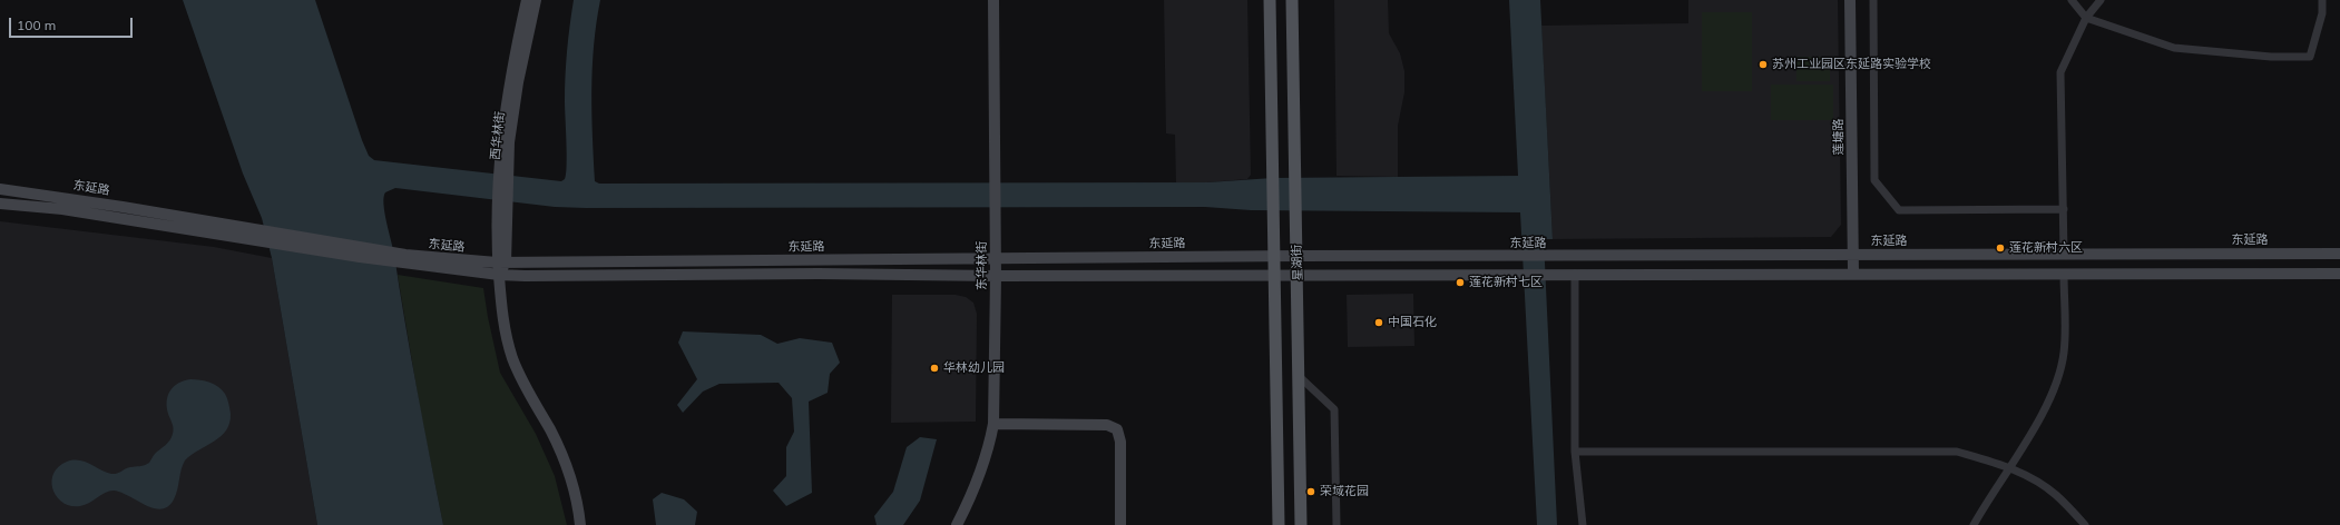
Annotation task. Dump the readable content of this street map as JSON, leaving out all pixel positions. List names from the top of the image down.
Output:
{
  "streets": {
    "main road": [
      "西华林街",
      "莲塘路",
      "东延路",
      "星湖街",
      "东华林街"
    ]
  },
  "crossings": [
    ["西华林街", "东延路"],
    ["莲塘路", "东延路"],
    ["东延路", "星湖街"],
    ["东延路", "东华林街"]
  ],
  "places": [
    "苏州工业园区东延路实验学校",
    "莲花新村六区",
    "莲花新村七区",
    "中国石化",
    "华林幼儿园",
    "荣域花园"
  ],
  "scale_bar": "100 m"
}
